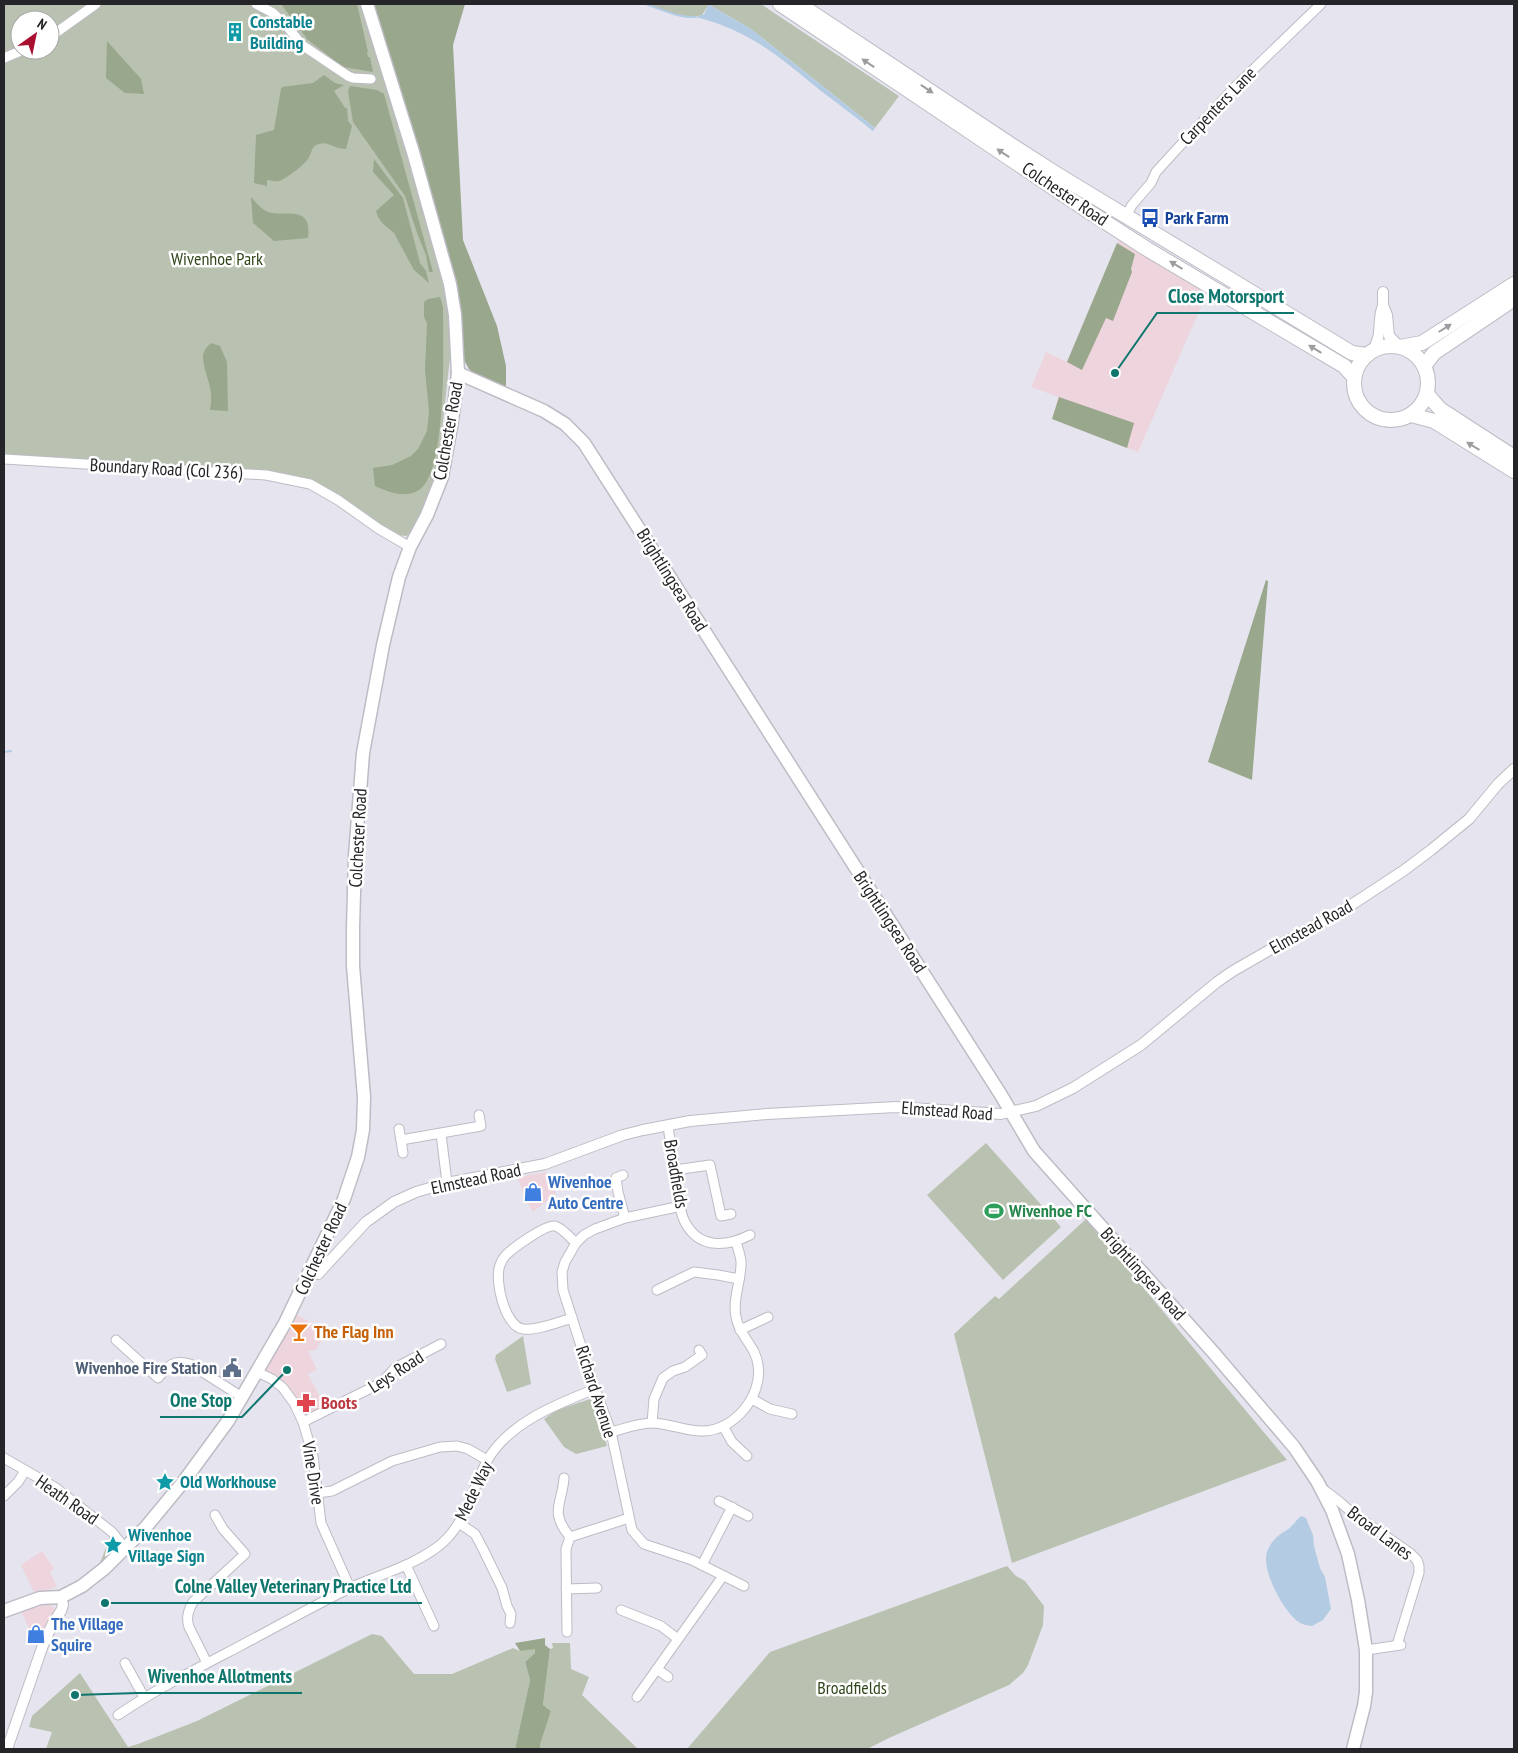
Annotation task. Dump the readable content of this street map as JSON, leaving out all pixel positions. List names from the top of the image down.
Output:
{
  "streets": {
    "main road": ["Colchester Road", "Brightlingsea Road"],
    "street": [
      "Carpenters Lane",
      "Boundary Road (Col 236)",
      "Elmstead Road",
      "Broadfields",
      "Leys Road",
      "Richard Avenue",
      "Vine Drive",
      "Mede Way",
      "Heath Road",
      "Broad Lanes"
    ]
  },
  "crossings": [
    ["Carpenters Lane", "Colchester Road"],
    ["Colchester Road", "Boundary Road (Col 236)"],
    ["Colchester Road", "Brightlingsea Road"],
    ["Colchester Road", "Elmstead Road"],
    ["Colchester Road", "Vine Drive"],
    ["Colchester Road", "Heath Road"],
    ["Brightlingsea Road", "Elmstead Road"],
    ["Brightlingsea Road", "Broad Lanes"],
    ["Elmstead Road", "Broadfields"],
    ["Broadfields", "Richard Avenue"],
    ["Leys Road", "Vine Drive"],
    ["Richard Avenue", "Mede Way"],
    ["Vine Drive", "Mede Way"]
  ],
  "parks": ["Wivenhoe Park", "Broadfields"],
  "places": {
    "building": ["Constable Building"],
    "bus stop": ["Park Farm"],
    "other": [
      "Close Motorsport",
      "One Stop",
      "Colne Valley Veterinary Practice Ltd",
      "Wivenhoe Allotments"
    ],
    "shop": ["Wivenhoe Auto Centre", "The Village Squire"],
    "sports": ["Wivenhoe FC"],
    "bar": ["The Flag Inn"],
    "public building": ["Wivenhoe Fire Station"],
    "pharmacy": ["Boots"],
    "place": ["Old Workhouse", "Wivenhoe Village Sign"]
  },
  "north": "top right"
}
